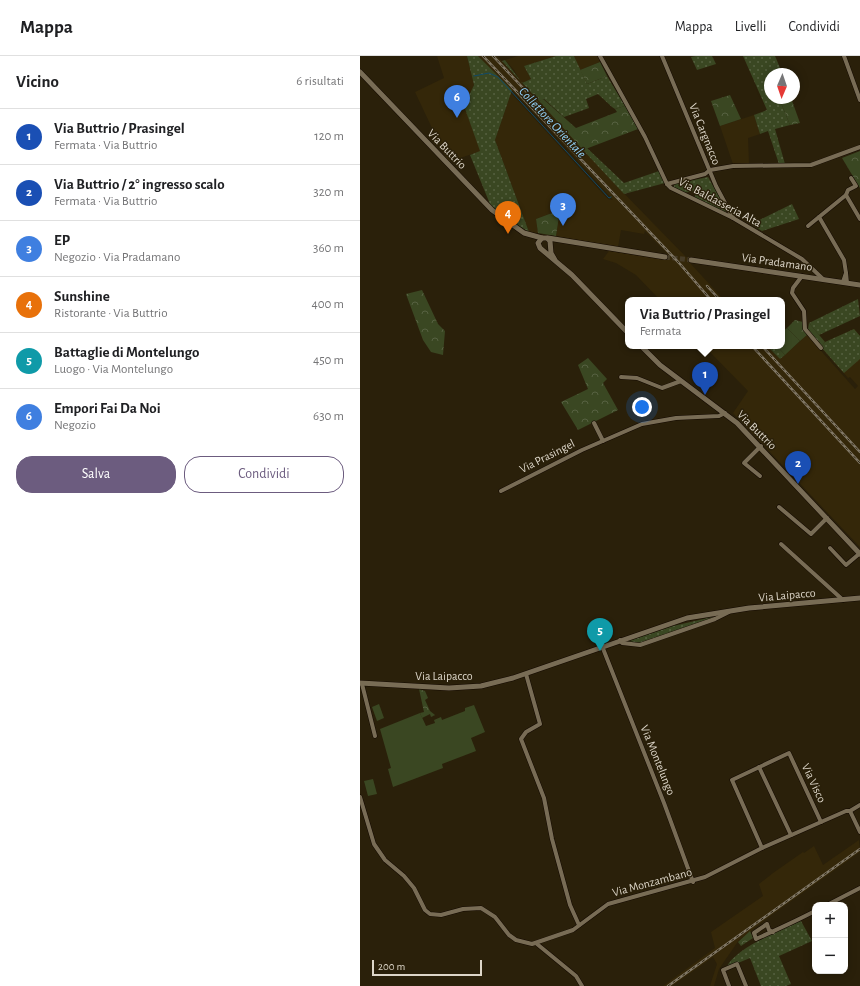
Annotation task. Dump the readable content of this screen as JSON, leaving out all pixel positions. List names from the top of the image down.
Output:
{
  "streets": {
    "street": [
      "Via Cargnacco",
      "Via Buttrio",
      "Via Baldasseria Alta",
      "Via Pradamano",
      "Via Prasingel",
      "Via Laipacco",
      "Via Montelungo",
      "Via Visco",
      "Via Monzambano"
    ]
  },
  "crossings": [
    ["Via Cargnacco", "Via Baldasseria Alta"],
    ["Via Buttrio", "Via Prasingel"],
    ["Via Baldasseria Alta", "Via Pradamano"],
    ["Via Laipacco", "Via Montelungo"],
    ["Via Montelungo", "Via Monzambano"],
    ["Via Visco", "Via Monzambano"]
  ],
  "water": ["Collettore Orientale"],
  "scale_bar": "200 m",
  "north": "bottom",
  "page": {
    "header": "Mappa",
    "nav": ["Mappa", "Livelli", "Condividi"],
    "heading": ["Vicino", "6 risultati"],
    "pins": [
      "6",
      "3",
      "4",
      "1",
      "2",
      "5"
    ],
    "list": [
      {
        "mark": "1",
        "name": "Via Buttrio / Prasingel",
        "note": "Fermata · Via Buttrio",
        "value": "120 m"
      },
      {
        "mark": "2",
        "name": "Via Buttrio / 2° ingresso scalo",
        "note": "Fermata · Via Buttrio",
        "value": "320 m"
      },
      {
        "mark": "3",
        "name": "EP",
        "note": "Negozio · Via Pradamano",
        "value": "360 m"
      },
      {
        "mark": "4",
        "name": "Sunshine",
        "note": "Ristorante · Via Buttrio",
        "value": "400 m"
      },
      {
        "mark": "5",
        "name": "Battaglie di Montelungo",
        "note": "Luogo · Via Montelungo",
        "value": "450 m"
      },
      {
        "mark": "6",
        "name": "Empori Fai Da Noi",
        "note": "Negozio",
        "value": "630 m"
      }
    ],
    "popup": ["Via Buttrio / Prasingel", "Fermata"],
    "buttons": ["Salva", "Condividi"],
    "map_buttons": ["+", "−"],
    "scale": "200 m"
  }
}
